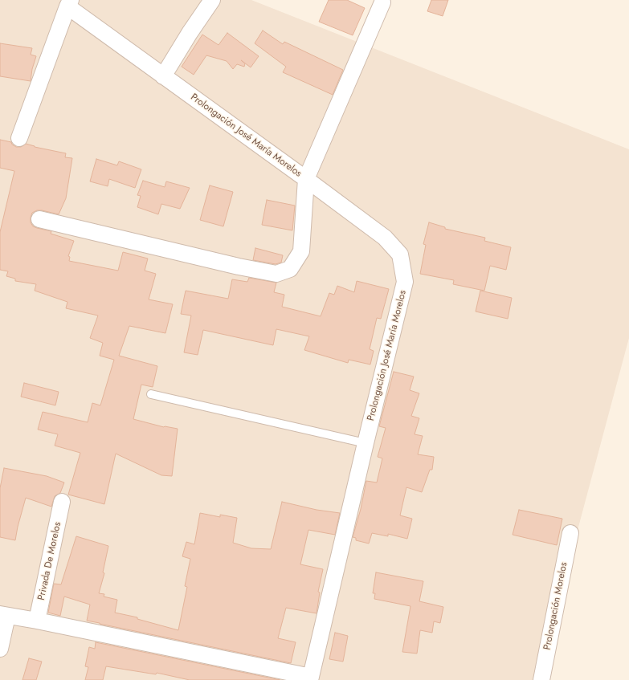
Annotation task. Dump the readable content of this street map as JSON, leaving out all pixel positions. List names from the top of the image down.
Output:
{
  "streets": {
    "street": ["Prolongación José María Morelos", "Privada De Morelos", "Prolongación Morelos"]
  }
}
